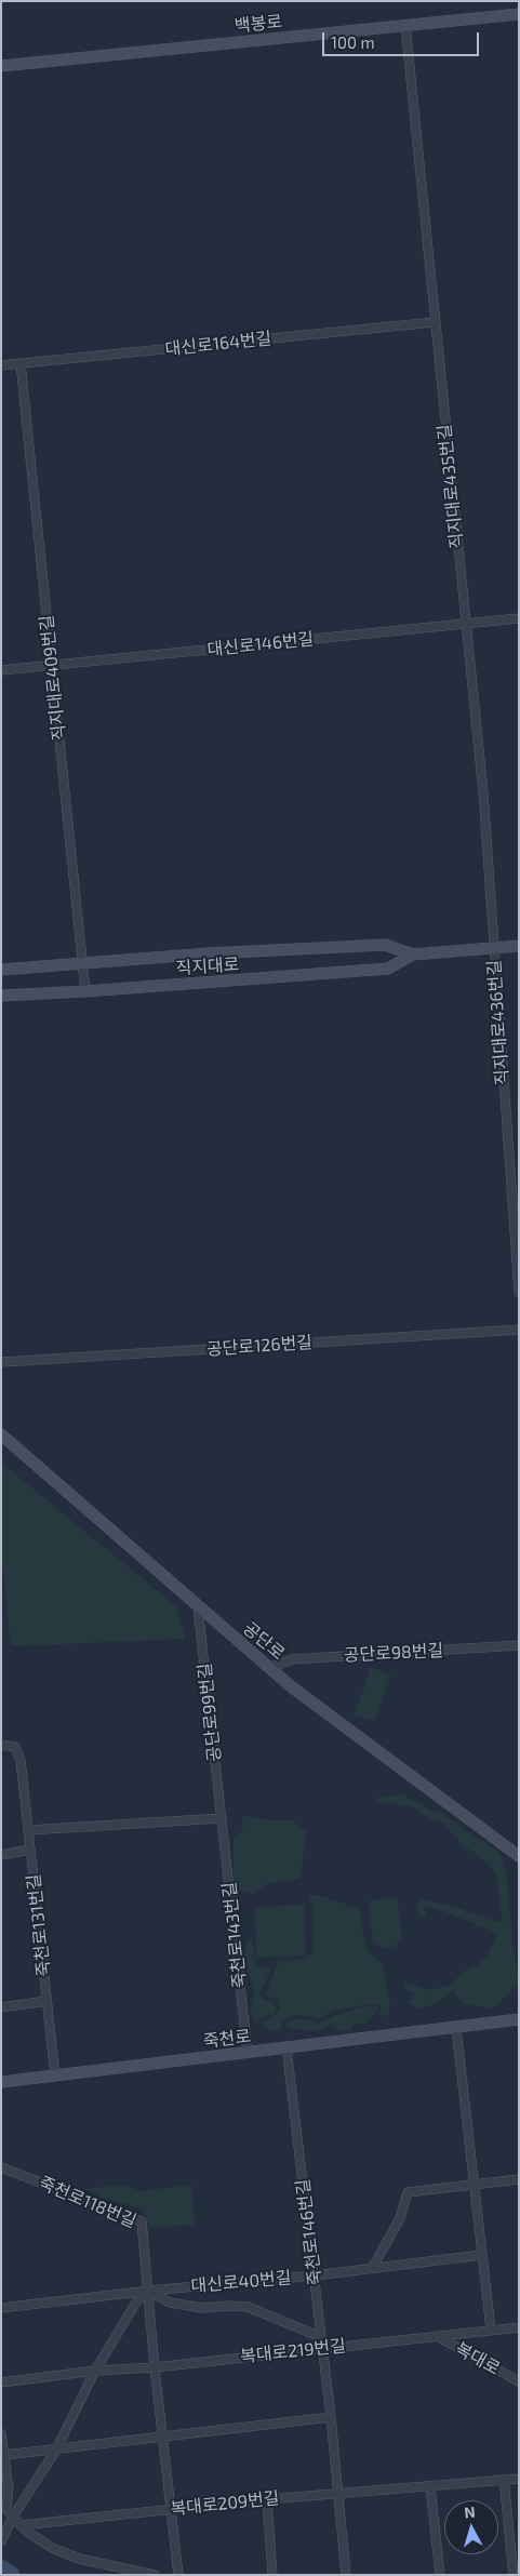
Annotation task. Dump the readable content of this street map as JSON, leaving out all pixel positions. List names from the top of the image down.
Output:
{
  "streets": {
    "street": [
      "백봉로",
      "대신로164번길",
      "직지대로435번길",
      "대신로146번길",
      "직지대로409번길",
      "직지대로",
      "직지대로436번길",
      "공단로126번길",
      "공단로",
      "공단로98번길",
      "공단로99번길",
      "죽천로131번길",
      "죽천로143번길",
      "죽천로",
      "죽천로118번길",
      "죽천로146번길",
      "대신로40번길",
      "복대로219번길",
      "복대로",
      "복대로209번길"
    ]
  },
  "crossings": [
    ["백봉로", "직지대로435번길"],
    ["대신로164번길", "직지대로435번길"],
    ["대신로164번길", "직지대로409번길"],
    ["직지대로435번길", "대신로146번길"],
    ["직지대로435번길", "직지대로"],
    ["직지대로435번길", "직지대로436번길"],
    ["대신로146번길", "직지대로409번길"],
    ["직지대로409번길", "직지대로"],
    ["직지대로", "직지대로436번길"],
    ["공단로", "공단로98번길"],
    ["공단로", "공단로99번길"],
    ["공단로99번길", "죽천로143번길"],
    ["죽천로131번길", "죽천로"],
    ["죽천로143번길", "죽천로"],
    ["죽천로", "죽천로146번길"],
    ["죽천로118번길", "대신로40번길"],
    ["죽천로118번길", "복대로219번길"],
    ["죽천로118번길", "복대로209번길"],
    ["죽천로146번길", "대신로40번길"],
    ["죽천로146번길", "복대로219번길"],
    ["죽천로146번길", "복대로209번길"],
    ["복대로219번길", "복대로"]
  ],
  "scale_bar": "100 m",
  "north": "top"
}
